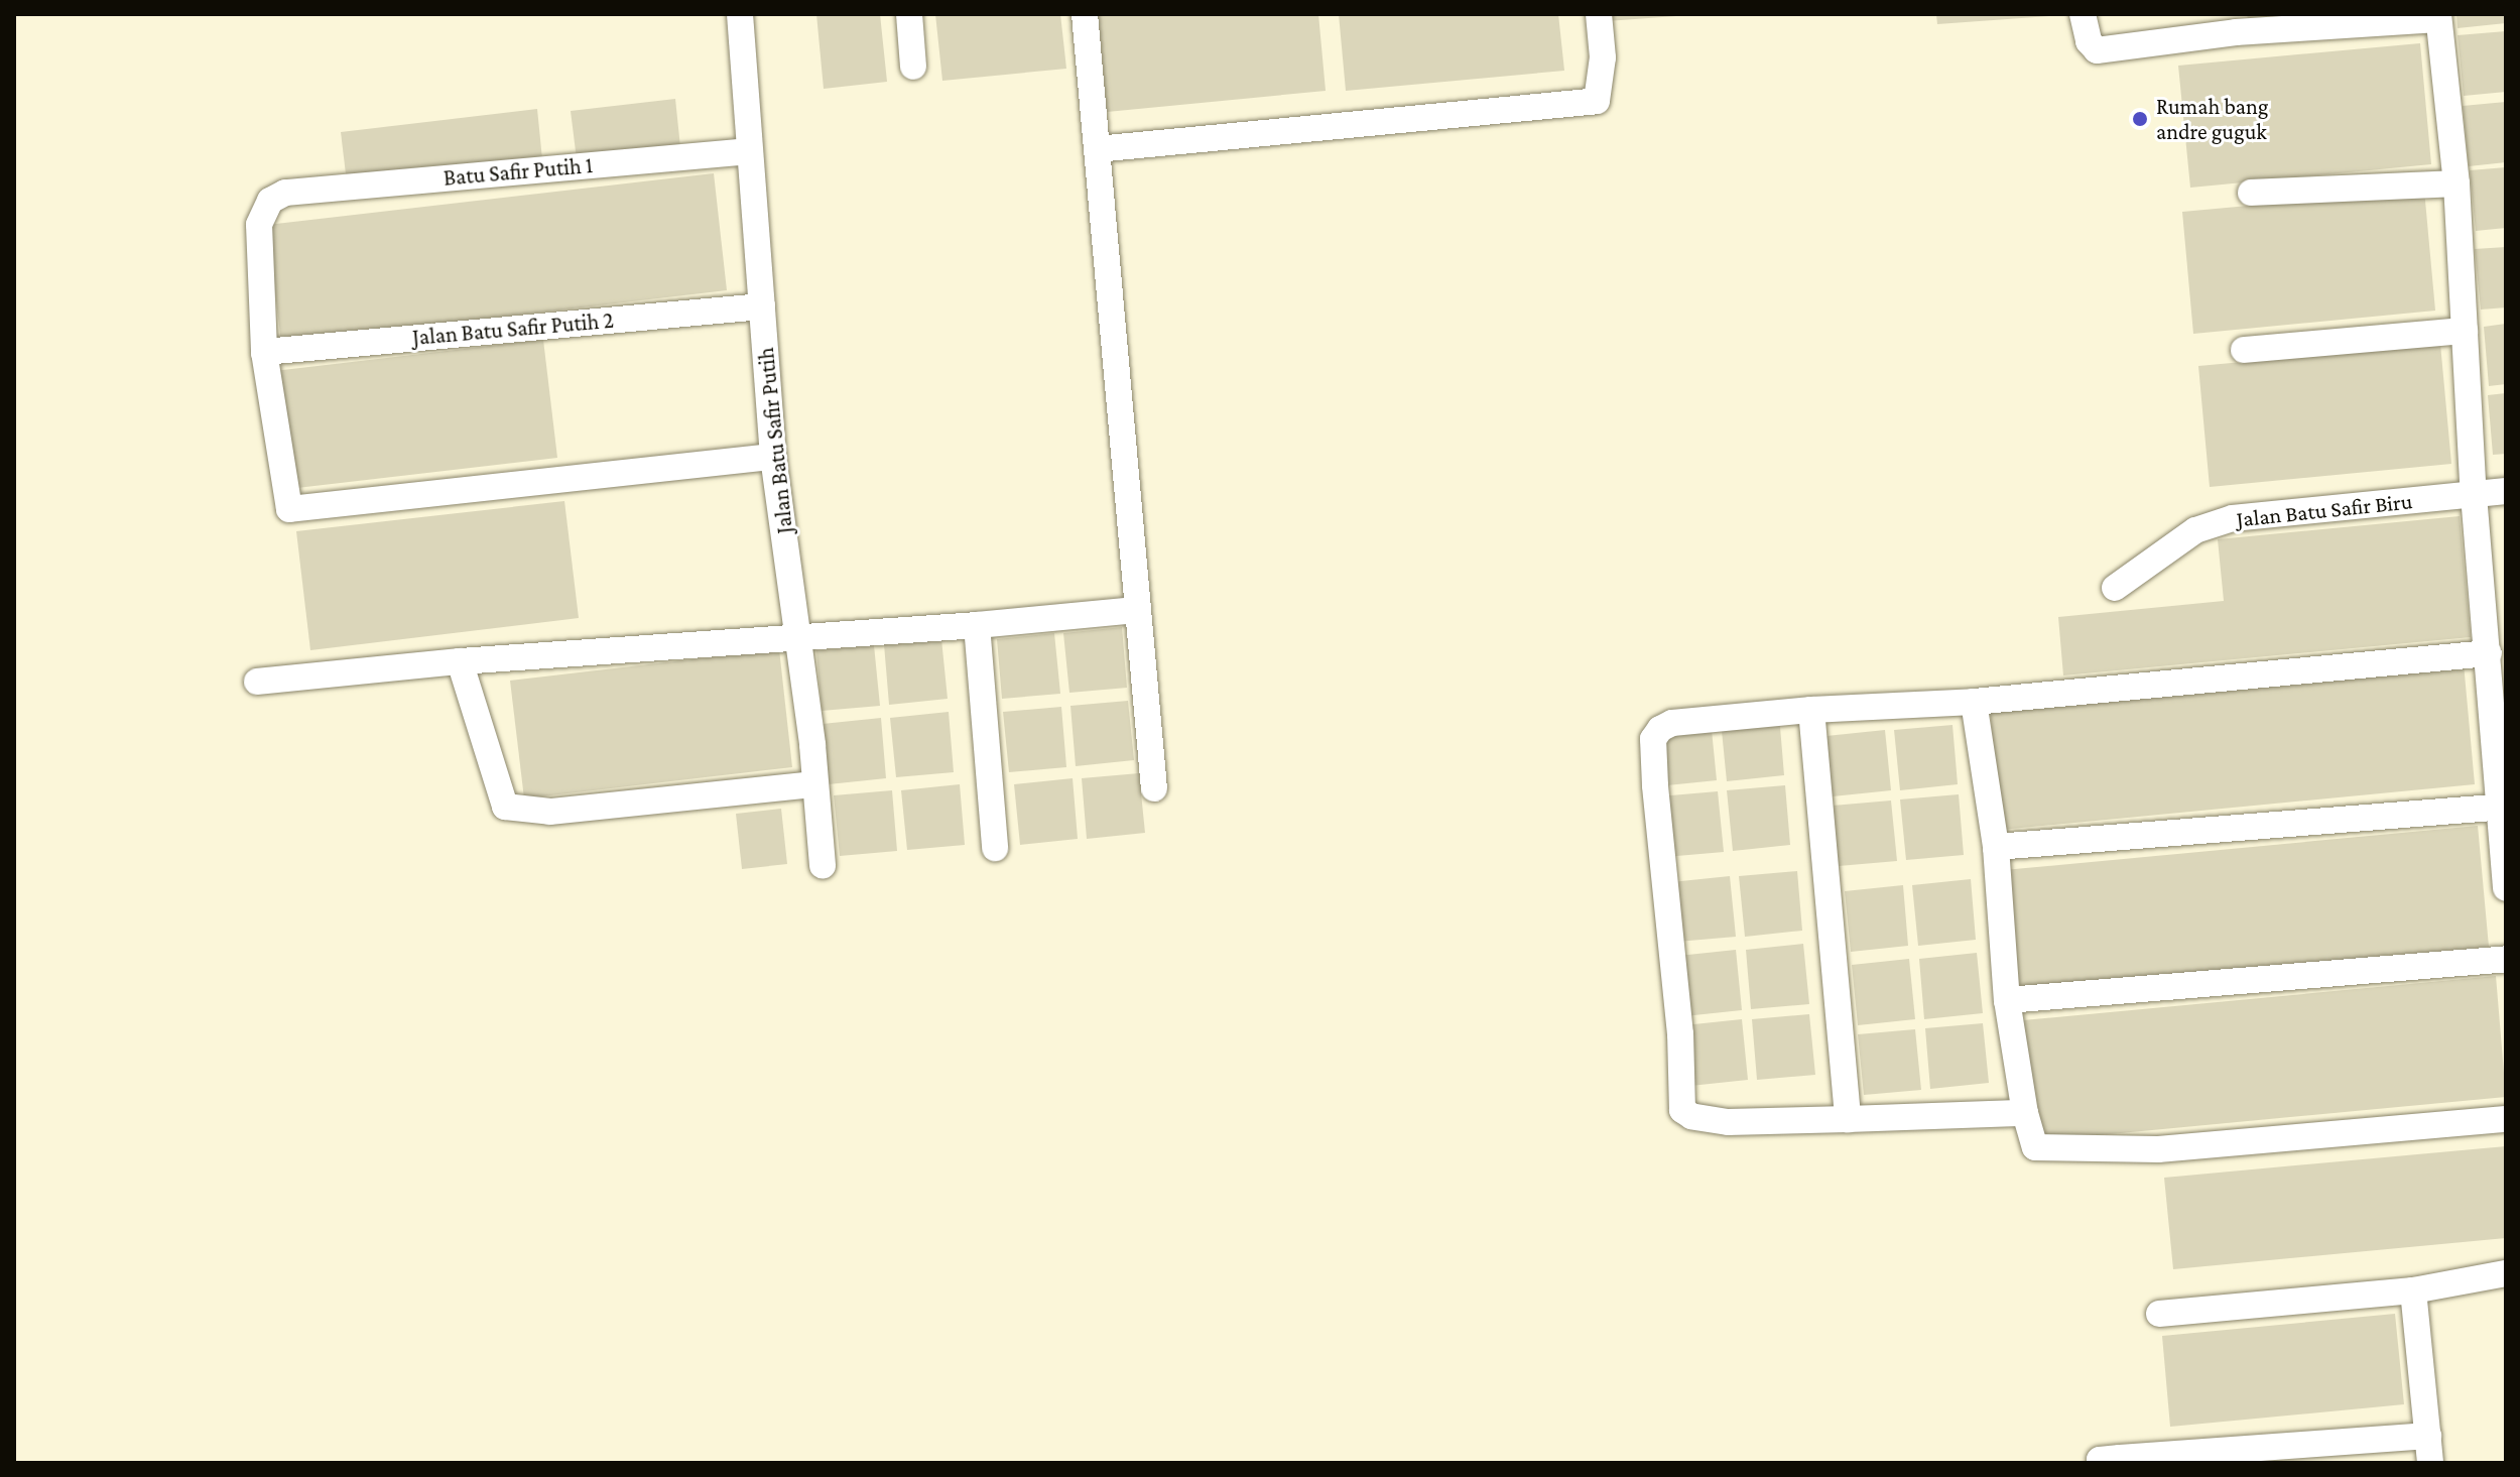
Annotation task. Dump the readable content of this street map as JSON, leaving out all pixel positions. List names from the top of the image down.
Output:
{
  "streets": {
    "street": [
      "Batu Safir Putih 1",
      "Jalan Batu Safir Putih 2",
      "Jalan Batu Safir Putih",
      "Jalan Batu Safir Biru"
    ]
  },
  "crossings": [
    ["Batu Safir Putih 1", "Jalan Batu Safir Putih 2"],
    ["Batu Safir Putih 1", "Jalan Batu Safir Putih"],
    ["Jalan Batu Safir Putih 2", "Jalan Batu Safir Putih"]
  ],
  "places": ["Rumah bang andre guguk"]
}
